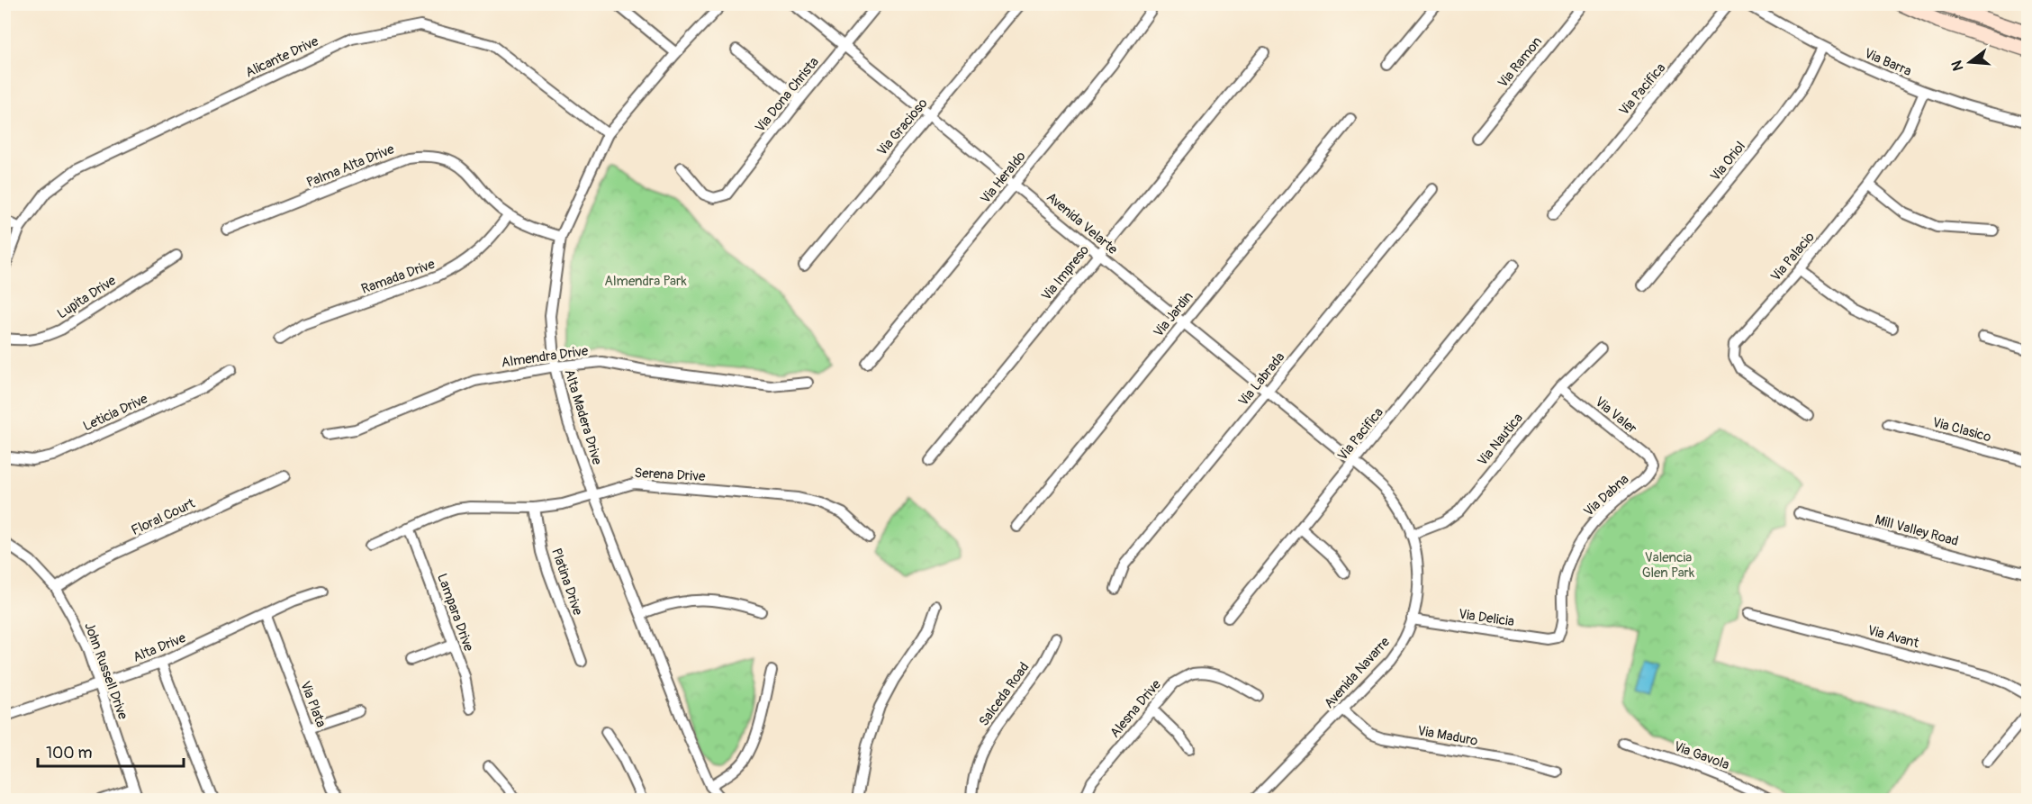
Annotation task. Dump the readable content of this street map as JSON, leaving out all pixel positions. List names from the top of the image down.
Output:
{
  "streets": {
    "street": [
      "Alicante Drive",
      "Via Ramon",
      "Via Barra",
      "Via Pacifica",
      "Via Dona Christa",
      "Via Gracioso",
      "Via Oriol",
      "Palma Alta Drive",
      "Via Heraldo",
      "Avenida Velarte",
      "Via Palacio",
      "Via Impreso",
      "Ramada Drive",
      "Lupita Drive",
      "Via Jardin",
      "Almendra Drive",
      "Via Labrada",
      "Leticia Drive",
      "Via Valer",
      "Alta Madera Drive",
      "Via Clasico",
      "Via Nautica",
      "Serena Drive",
      "Via Dabna",
      "Floral Court",
      "Mill Valley Road",
      "Platina Drive",
      "Lampara Drive",
      "Via Delicia",
      "Via Avant",
      "Alta Drive",
      "John Russell Drive",
      "Avenida Navarre",
      "Salceda Road",
      "Via Plata",
      "Alesna Drive",
      "Via Maduro",
      "Via Gavola"
    ]
  },
  "crossings": [
    ["Alicante Drive", "Alta Madera Drive"],
    ["Via Barra", "Via Oriol"],
    ["Via Barra", "Via Palacio"],
    ["Via Pacifica", "Avenida Velarte"],
    ["Via Dona Christa", "Avenida Velarte"],
    ["Via Gracioso", "Avenida Velarte"],
    ["Palma Alta Drive", "Ramada Drive"],
    ["Palma Alta Drive", "Alta Madera Drive"],
    ["Via Heraldo", "Avenida Velarte"],
    ["Avenida Velarte", "Via Impreso"],
    ["Avenida Velarte", "Via Jardin"],
    ["Avenida Velarte", "Via Labrada"],
    ["Avenida Velarte", "Via Nautica"],
    ["Avenida Velarte", "Avenida Navarre"],
    ["Almendra Drive", "Alta Madera Drive"],
    ["Via Valer", "Via Nautica"],
    ["Via Valer", "Via Dabna"],
    ["Alta Madera Drive", "Serena Drive"],
    ["Via Nautica", "Avenida Navarre"],
    ["Serena Drive", "Platina Drive"],
    ["Serena Drive", "Lampara Drive"],
    ["Via Dabna", "Via Delicia"],
    ["Floral Court", "John Russell Drive"],
    ["Via Delicia", "Avenida Navarre"],
    ["Alta Drive", "John Russell Drive"],
    ["Alta Drive", "Via Plata"],
    ["Avenida Navarre", "Via Maduro"]
  ],
  "parks": ["Almendra Park", "Valencia Glen Park"],
  "scale_bar": "100 m",
  "north": "left"
}
